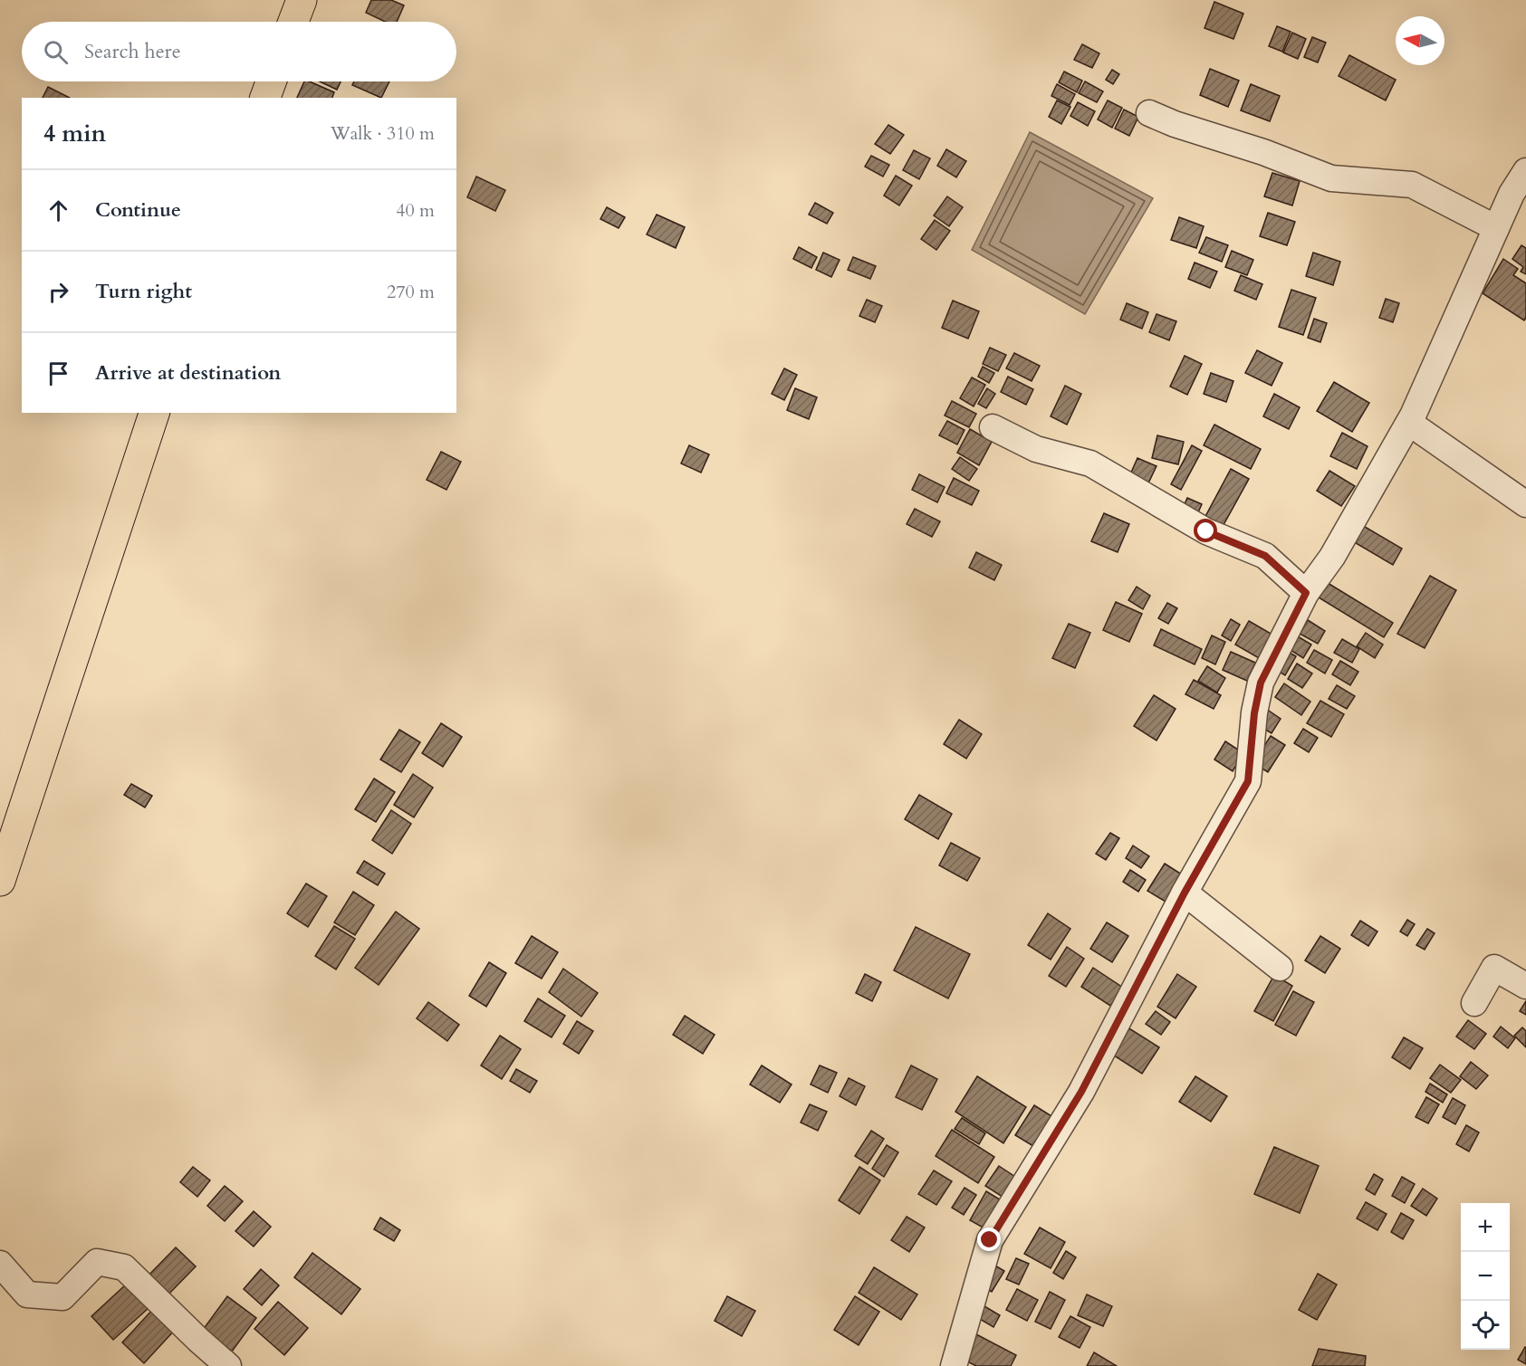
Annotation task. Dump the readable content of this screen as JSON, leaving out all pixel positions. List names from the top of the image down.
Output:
{
  "north": "left",
  "page": {
    "search": "Search here",
    "heading": ["4 min", "Walk · 310 m"],
    "list": [
      ["Continue", "40 m"],
      ["Turn right", "270 m"],
      "Arrive at destination"
    ],
    "map_buttons": ["+", "−"]
  }
}
